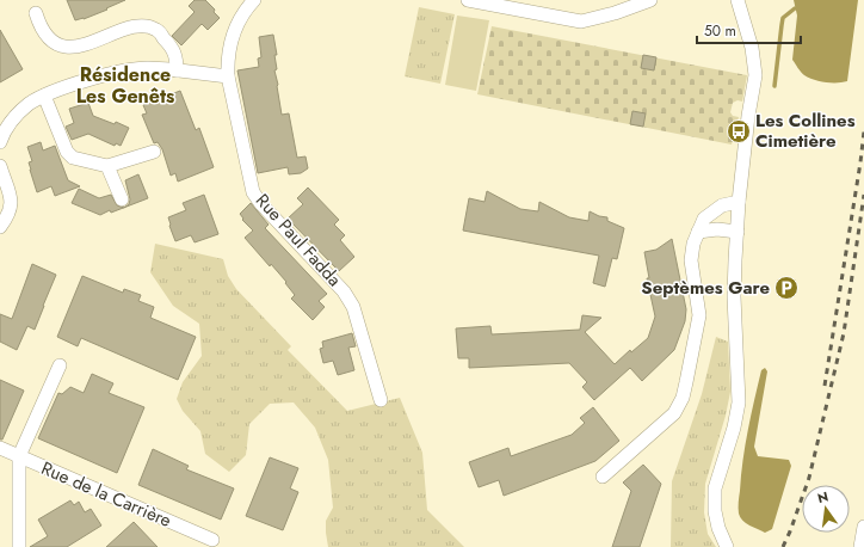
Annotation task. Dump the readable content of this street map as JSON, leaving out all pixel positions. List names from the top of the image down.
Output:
{
  "streets": {
    "street": ["Rue Paul Fadda", "Rue de la Carrière"]
  },
  "districts": ["Résidence Les Genêts"],
  "places": {
    "bus stop": ["Les Collines Cimetière"],
    "parking": ["Septèmes Gare"]
  },
  "scale_bar": "50 m",
  "north": "top"
}
